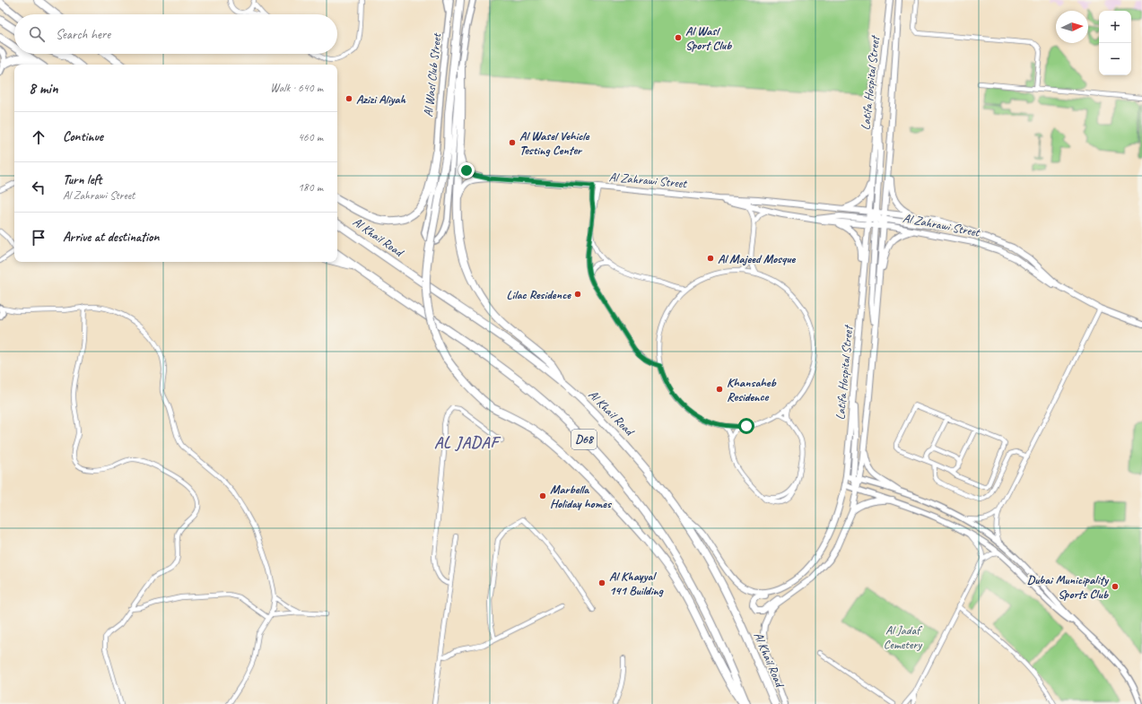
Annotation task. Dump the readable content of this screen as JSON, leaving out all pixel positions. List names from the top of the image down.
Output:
{
  "streets": {
    "highway": ["Al Khail Road", "D68"],
    "main road": ["Latifa Hospital Street", "Al Zahrawi Street"],
    "street": ["Al Wasl Club Street"]
  },
  "crossings": [
    ["Latifa Hospital Street", "Al Zahrawi Street"],
    ["Latifa Hospital Street", "Al Khail Road"]
  ],
  "districts": ["AL JADAF"],
  "parks": ["Al Jadaf Cemetery"],
  "places": [
    "Al Wasl Sport Club",
    "Azizi Aliyah",
    "Al Wasel Vehicle Testing Center",
    "Al Majeed Mosque",
    "Lilac Residence",
    "Khansaheb Residence",
    "Marbella Holiday homes",
    "Al Khayyal 141 Building",
    "Dubai Municipality Sports Club"
  ],
  "north": "right",
  "page": {
    "map_buttons": ["+", "−"],
    "search": "Search here",
    "heading": ["8 min", "Walk · 640 m"],
    "list": [
      ["Continue", "460 m"],
      ["Turn left", "Al Zahrawi Street", "180 m"],
      "Arrive at destination"
    ]
  }
}
